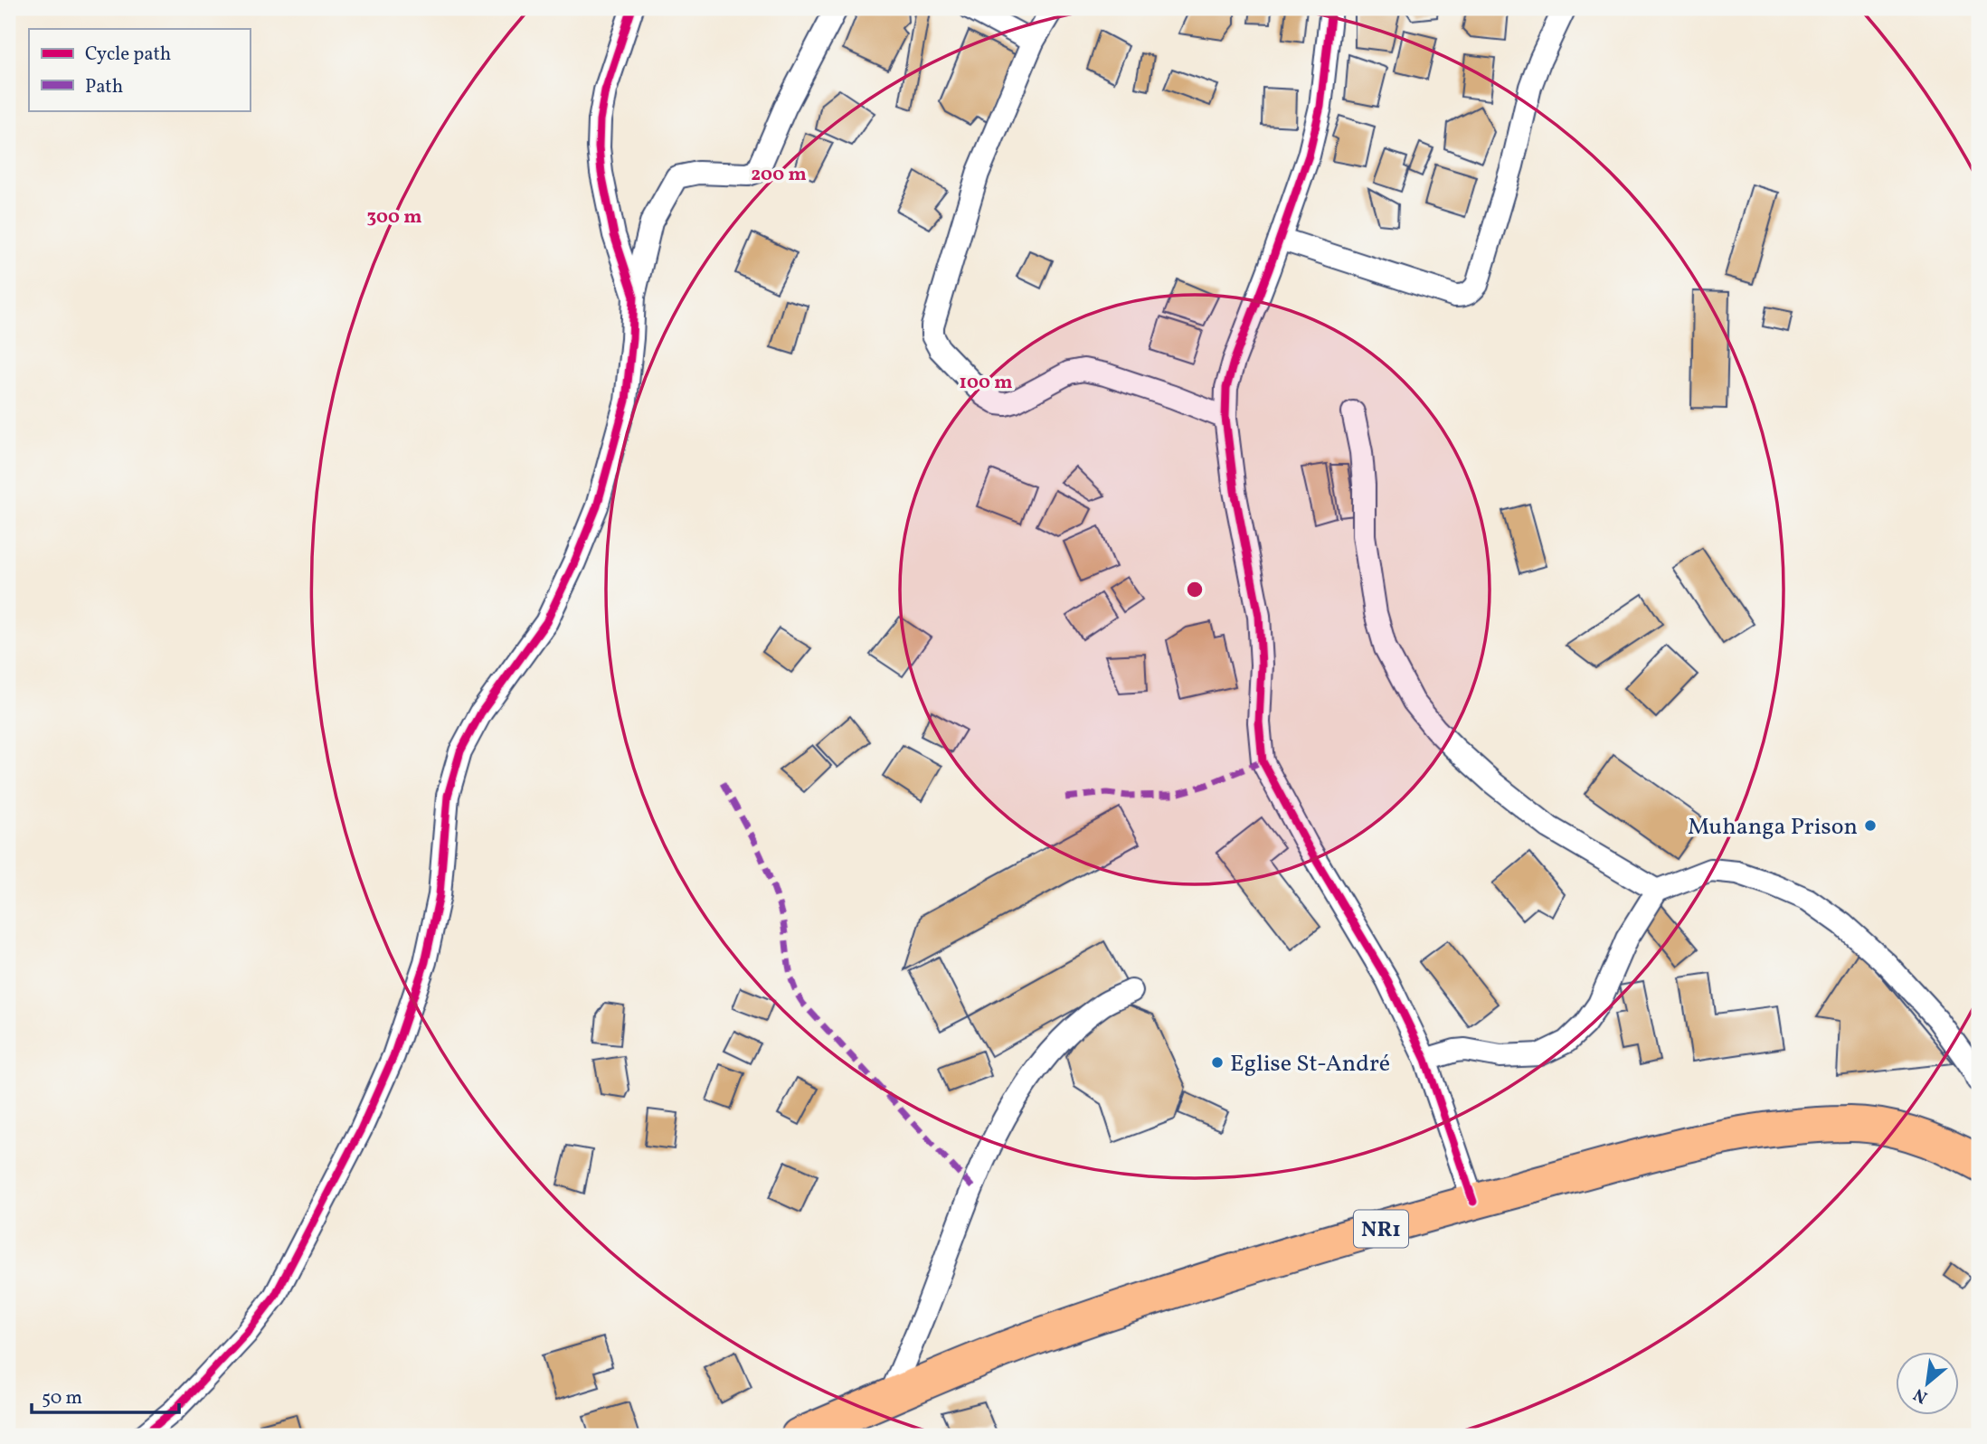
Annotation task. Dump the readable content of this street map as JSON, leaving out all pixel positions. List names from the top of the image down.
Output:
{
  "streets": {
    "highway": ["NR1"]
  },
  "places": ["Muhanga Prison", "Eglise St-André"],
  "legend": ["Cycle path", "Path"],
  "scale_bar": "50 m",
  "north": "bottom left",
  "rings": ["200 m", "300 m", "100 m"]
}
